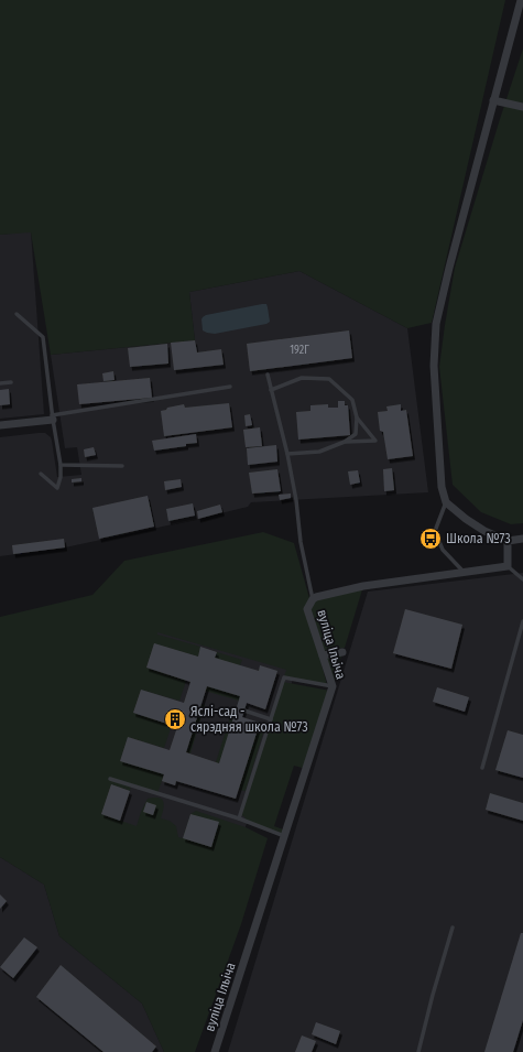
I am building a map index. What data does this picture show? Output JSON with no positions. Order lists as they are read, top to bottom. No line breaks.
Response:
{"streets":{"street":["вуліца Ільіча"]},"places":{"bus stop":["Школа №73"],"building":["Яслі-сад - сярэдняя школа №73"]},"house_numbers":["192Г"]}
